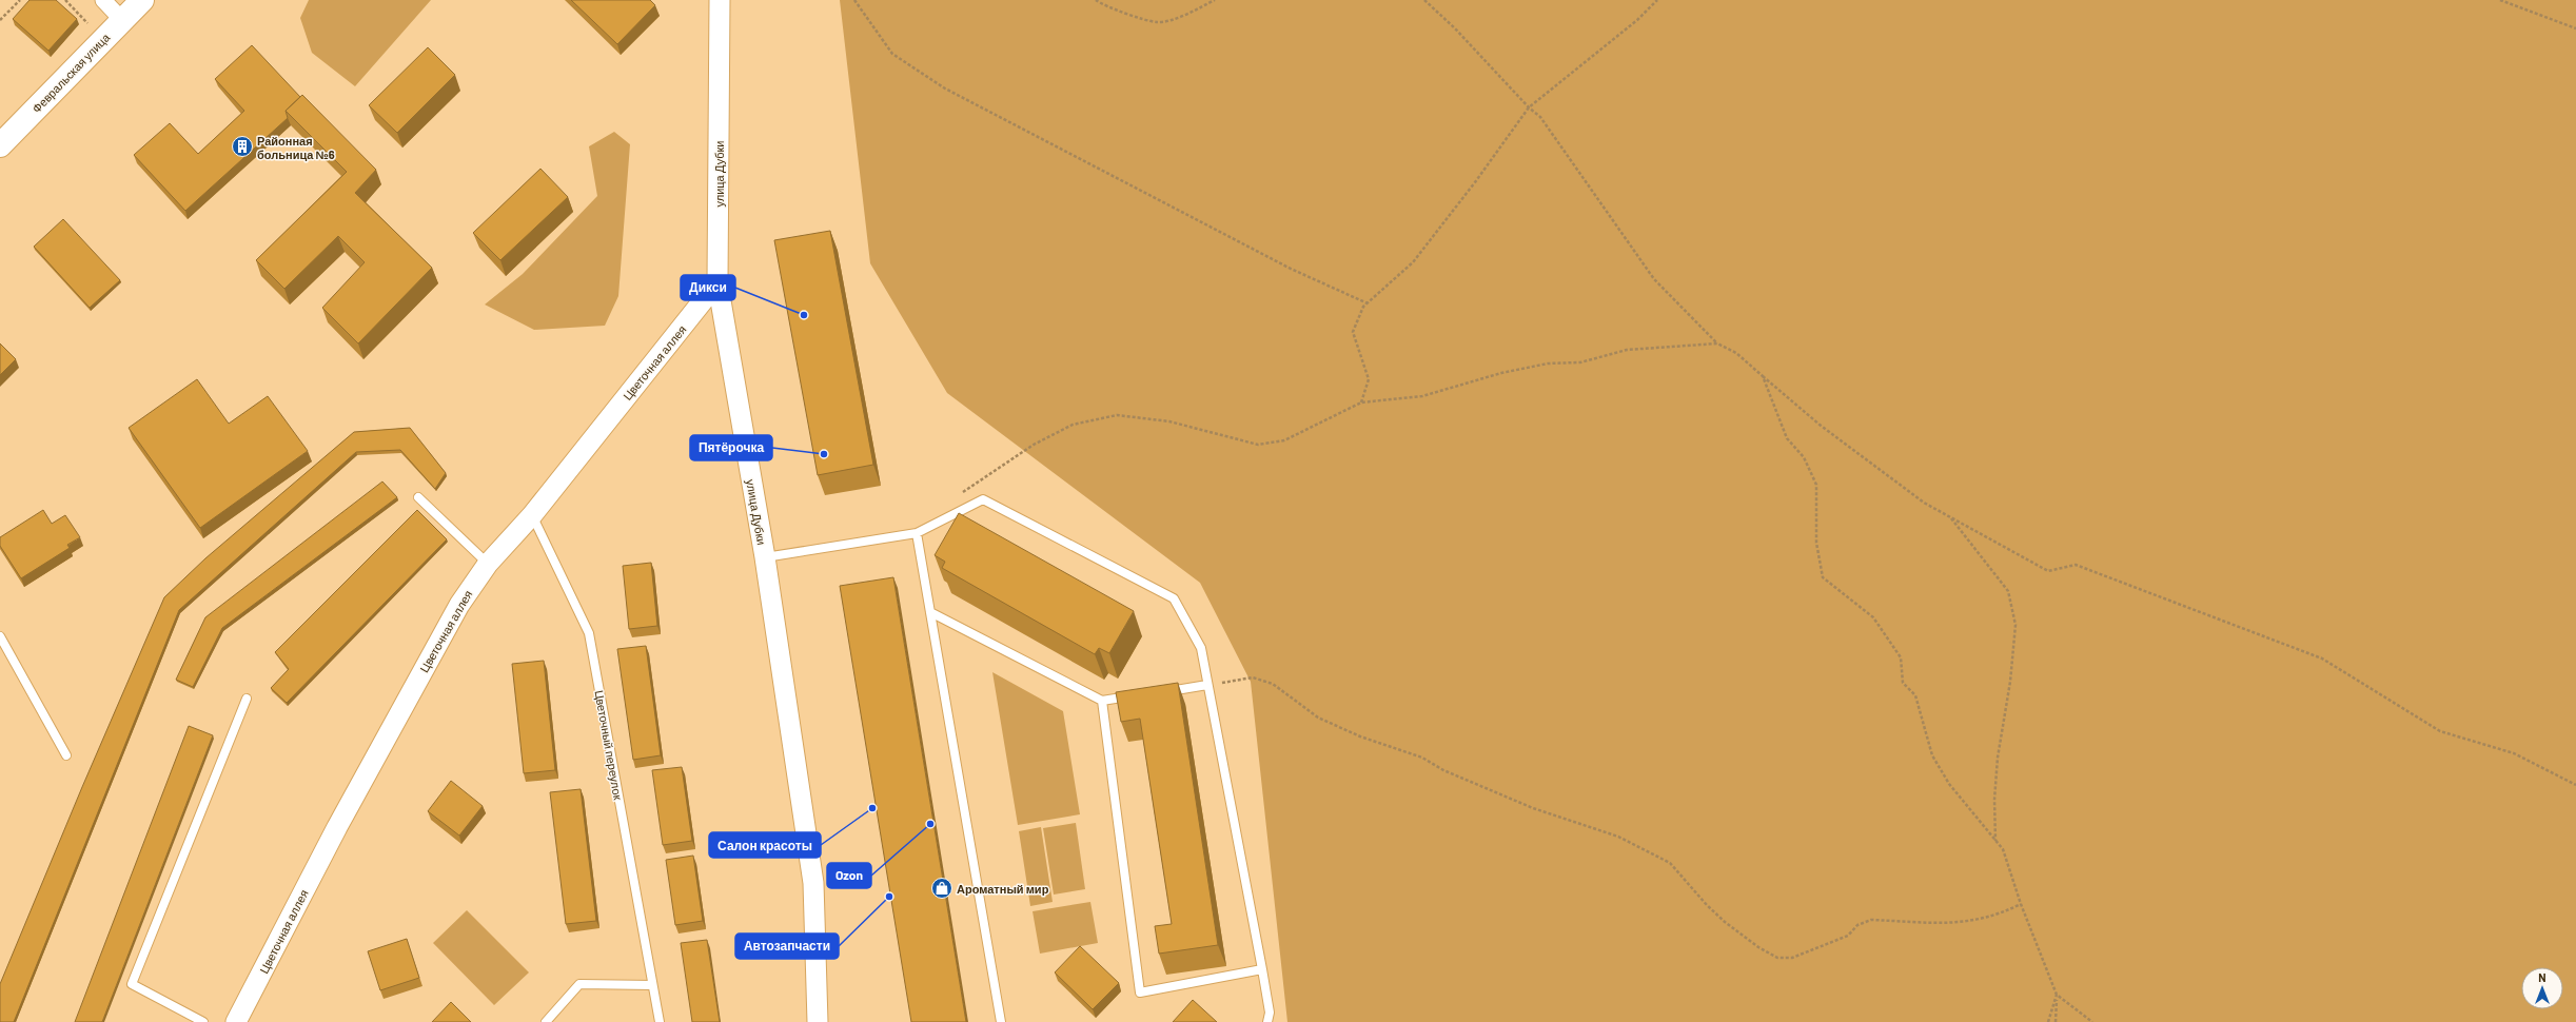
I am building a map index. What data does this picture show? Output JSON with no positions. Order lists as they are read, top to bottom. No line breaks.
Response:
{"streets":{"main road":["Февральская улица"],"street":["улица Дубки","Цветочная аллея"],"lane":["Цветочный переулок"]},"crossings":[["улица Дубки","Цветочная аллея"],["Цветочная аллея","Цветочный переулок"]],"places":{"building":["Районная больница №6"],"other":["Дикси","Пятёрочка","Салон красоты","Ozon","Автозапчасти"],"shop":["Ароматный мир"]},"north":"top"}
